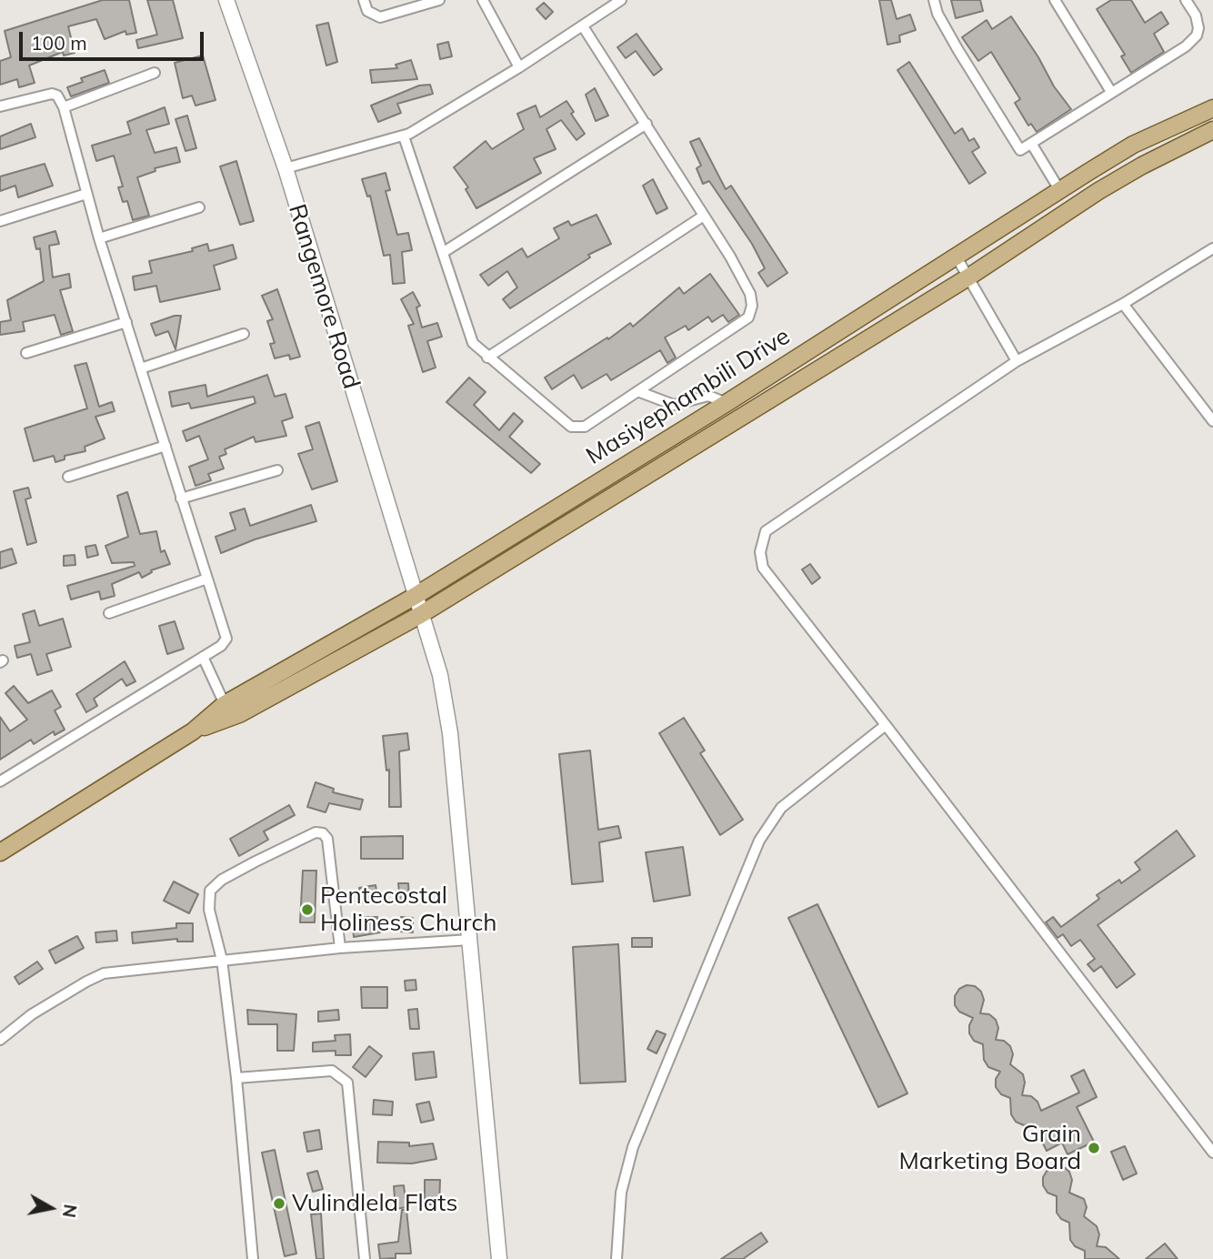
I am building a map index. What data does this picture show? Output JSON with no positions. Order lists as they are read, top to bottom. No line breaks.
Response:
{"streets":{"main road":["Masiyephambili Drive"],"street":["Rangemore Road"]},"crossings":[["Rangemore Road","Masiyephambili Drive"]],"places":["Pentecostal Holiness Church","Grain Marketing Board","Vulindlela Flats"],"scale_bar":"100 m","north":"right"}
